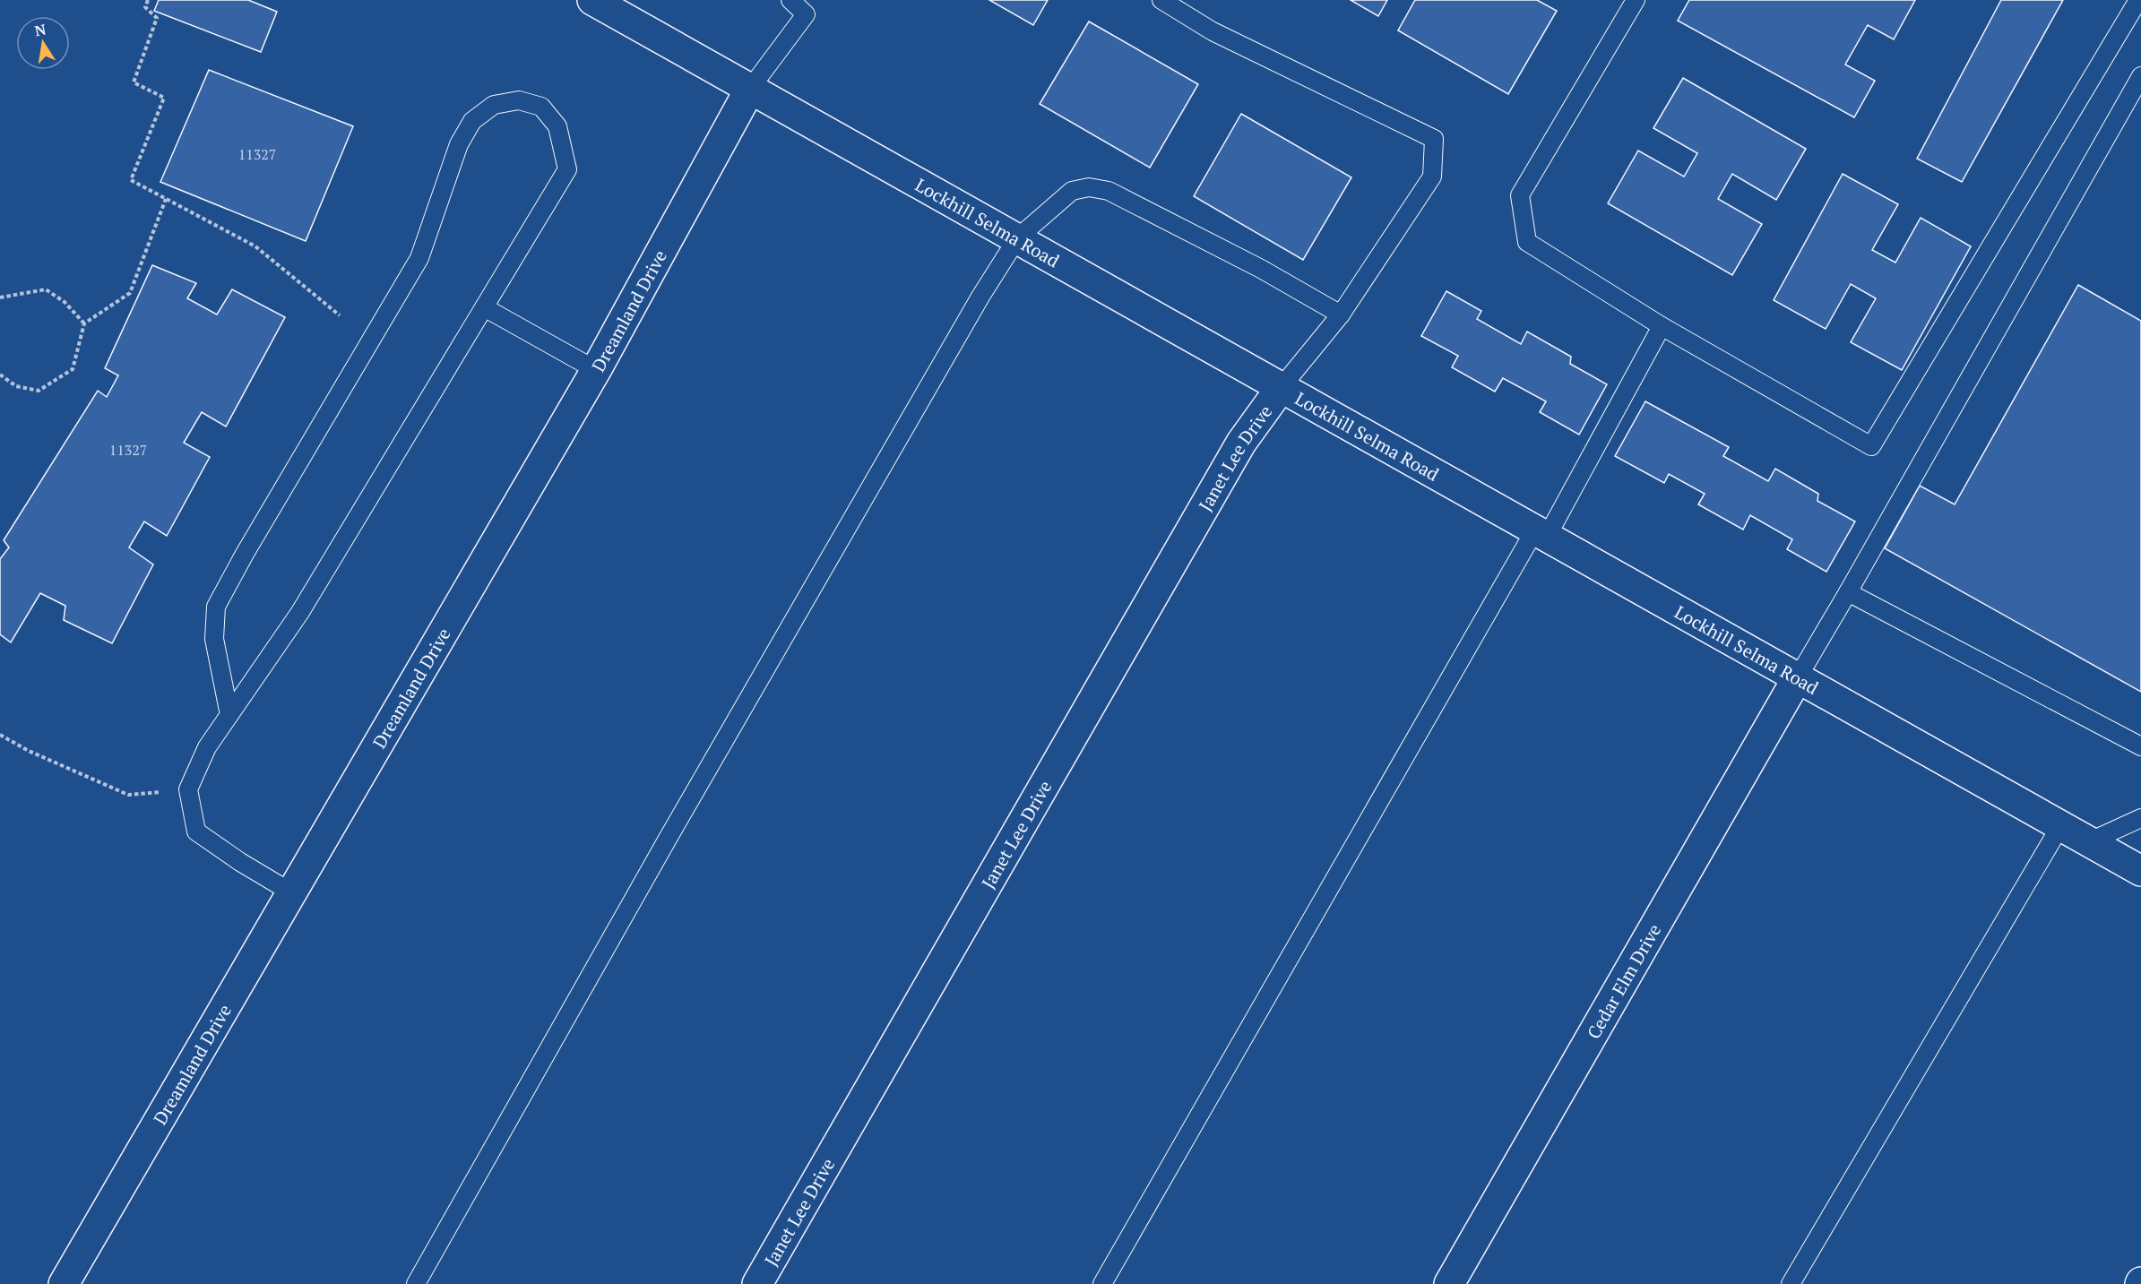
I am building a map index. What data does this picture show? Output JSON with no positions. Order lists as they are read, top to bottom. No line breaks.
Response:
{"streets":{"street":["Lockhill Selma Road","Dreamland Drive","Janet Lee Drive","Cedar Elm Drive"]},"crossings":[["Lockhill Selma Road","Dreamland Drive"],["Lockhill Selma Road","Janet Lee Drive"],["Lockhill Selma Road","Cedar Elm Drive"]],"house_numbers":["11327","11327"],"north":"top"}
